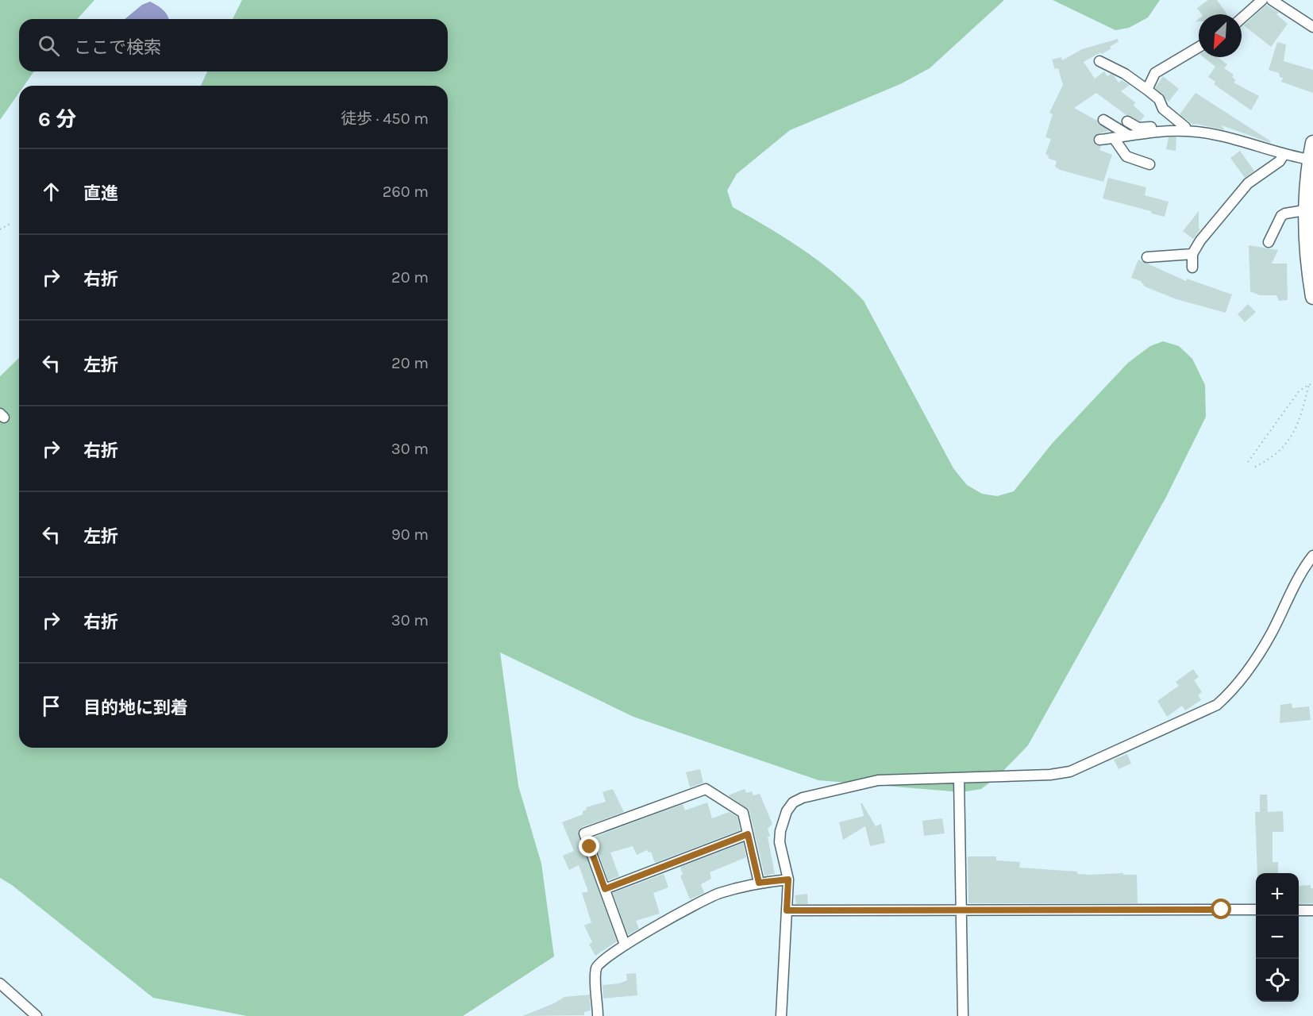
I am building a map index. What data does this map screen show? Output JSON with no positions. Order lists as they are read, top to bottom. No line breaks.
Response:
{"north":"bottom left","page":{"search":"ここで検索","heading":["6 分","徒歩 · 450 m"],"list":[["直進","260 m"],["右折","20 m"],["左折","20 m"],["右折","30 m"],["左折","90 m"],["右折","30 m"],"目的地に到着"],"map_buttons":["+","−"]}}
